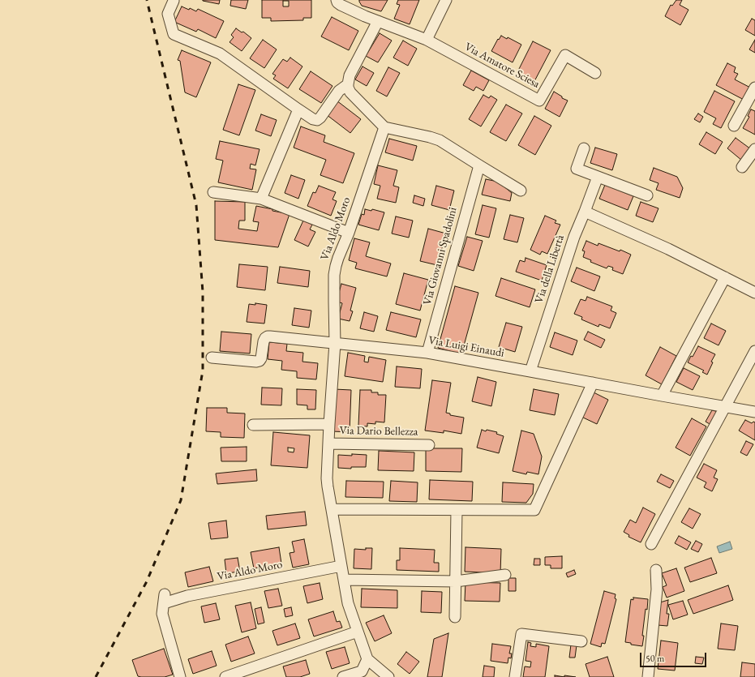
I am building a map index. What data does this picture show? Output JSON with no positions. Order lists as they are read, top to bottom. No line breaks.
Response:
{"streets":{"street":["Via Amatore Sciesa","Via Aldo Moro","Via Giovanni Spadolini","Via della Libertà","Via Luigi Einaudi","Via Dario Bellezza"]},"crossings":[["Via Aldo Moro","Via Luigi Einaudi"],["Via Aldo Moro","Via Dario Bellezza"],["Via Giovanni Spadolini","Via Luigi Einaudi"],["Via della Libertà","Via Luigi Einaudi"]],"scale_bar":"50 m"}
